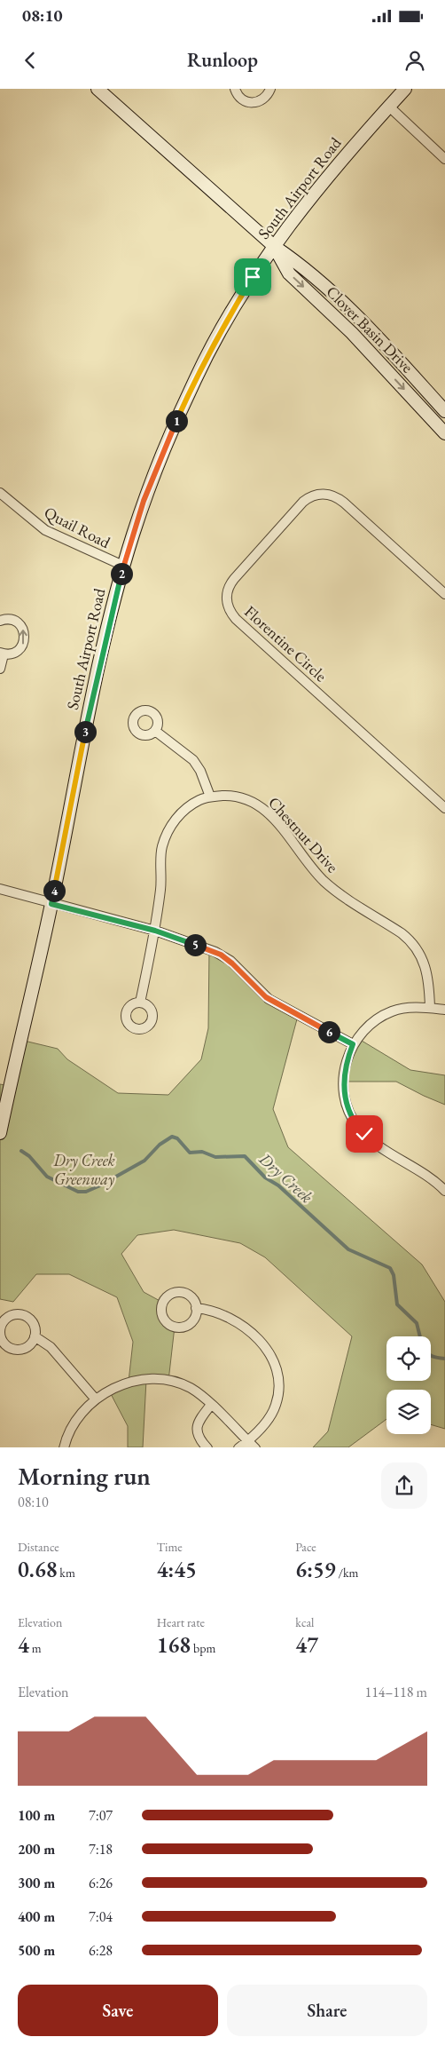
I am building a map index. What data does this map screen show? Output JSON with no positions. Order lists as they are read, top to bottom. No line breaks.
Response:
{"streets":{"main road":["South Airport Road","Clover Basin Drive"],"street":["Quail Road","Florentine Circle","Chestnut Drive"]},"crossings":[["South Airport Road","Clover Basin Drive"],["South Airport Road","Quail Road"]],"water":["Dry Creek"],"parks":["Dry Creek Greenway"],"page":{"status":"08:10","header":"Runloop","pins":["1","2","3","4","5","6"],"heading":["Morning run","08:10"],"stats":[["Distance","0.68 km"],["Time","4:45"],["Pace","6:59 /km"],["Elevation","4 m"],["Heart rate","168 bpm"],["kcal","47"]],"chart":["Elevation","114–118 m"],"list":[{"name":"100 m","note":"7:07"},{"name":"200 m","note":"7:18"},{"name":"300 m","note":"6:26"},{"name":"400 m","note":"7:04"},{"name":"500 m","note":"6:28"}],"buttons":["Save","Share"]}}
